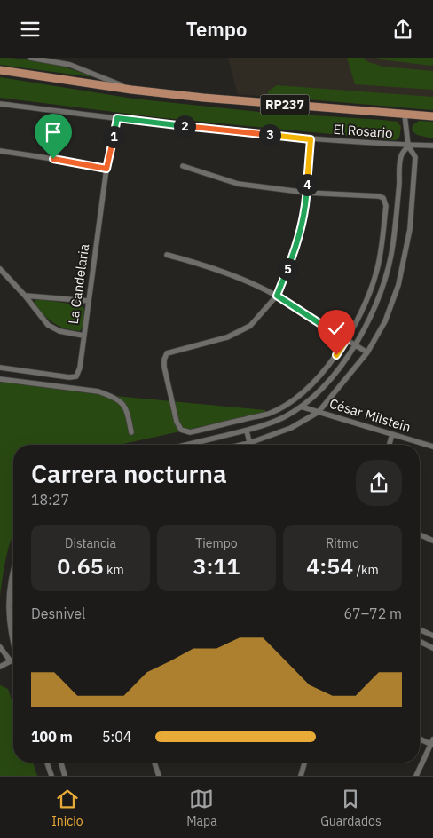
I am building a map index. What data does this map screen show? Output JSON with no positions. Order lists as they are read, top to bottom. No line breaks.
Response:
{"streets":{"main road":["RP237"],"street":["El Rosario","La Candelaria","César Milstein"]},"crossings":[["El Rosario","La Candelaria"]],"page":{"header":"Tempo","pins":["2","3","1","4","5"],"heading":["Carrera nocturna","18:27"],"stats":[["Distancia","0.65 km"],["Tiempo","3:11"],["Ritmo","4:54 /km"]],"chart":["Desnivel","67–72 m"],"list":[{"name":"100 m","note":"5:04"}],"tabs":["Inicio","Mapa","Guardados"]}}
